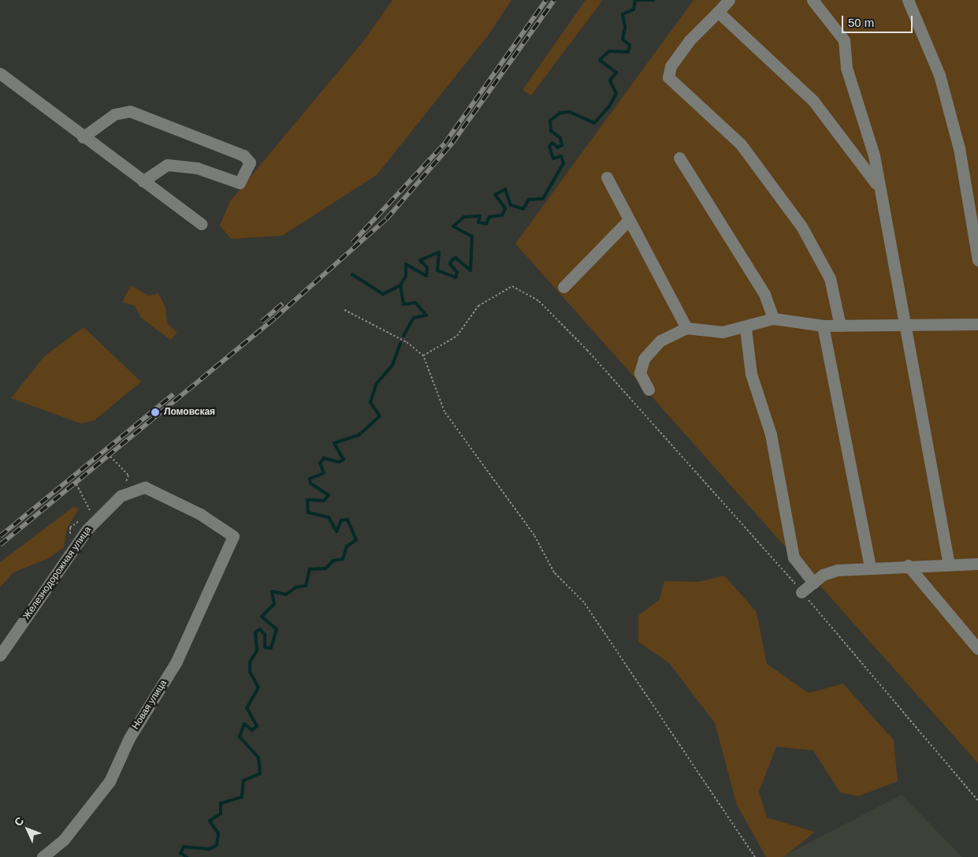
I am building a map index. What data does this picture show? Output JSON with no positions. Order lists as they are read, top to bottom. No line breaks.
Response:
{"streets":{"street":["Железнодорожная улица","Новая улица"]},"crossings":[["Железнодорожная улица","Новая улица"]],"places":["Ломовская"],"scale_bar":"50 m","north":"top left"}
